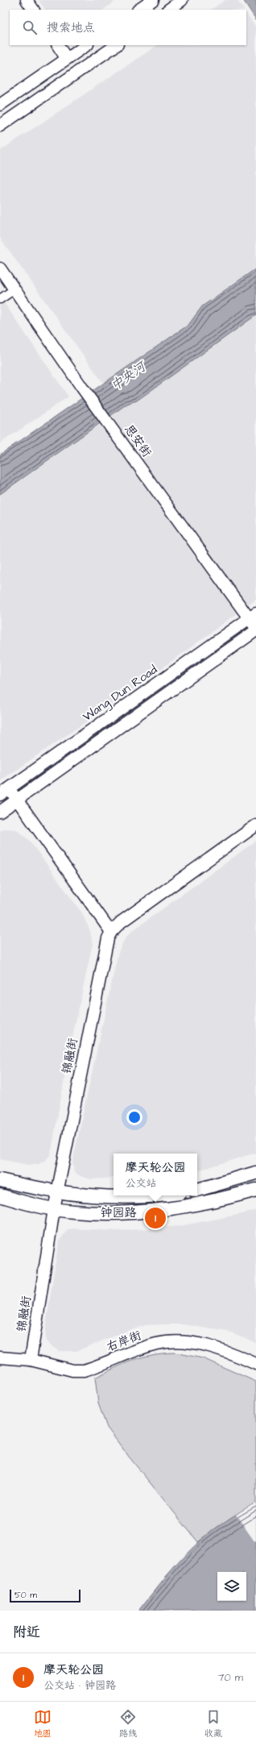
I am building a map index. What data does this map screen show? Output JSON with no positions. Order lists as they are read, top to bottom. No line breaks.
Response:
{"streets":{"main road":["钟园路"],"street":["思安街","Wang Dun Road","锦融街","右岸街"]},"crossings":[["思安街","Wang Dun Road"],["锦融街","钟园路"],["锦融街","右岸街"]],"water":["中央河"],"scale_bar":"50 m","page":{"search":"搜索地点","popup":["摩天轮公园","公交站"],"pins":"1","scale":"50 m","heading":"附近","list":[{"mark":"1","name":"摩天轮公园","note":"公交站 · 钟园路","value":"70 m"}],"nav":["地图","路线","收藏"]}}
